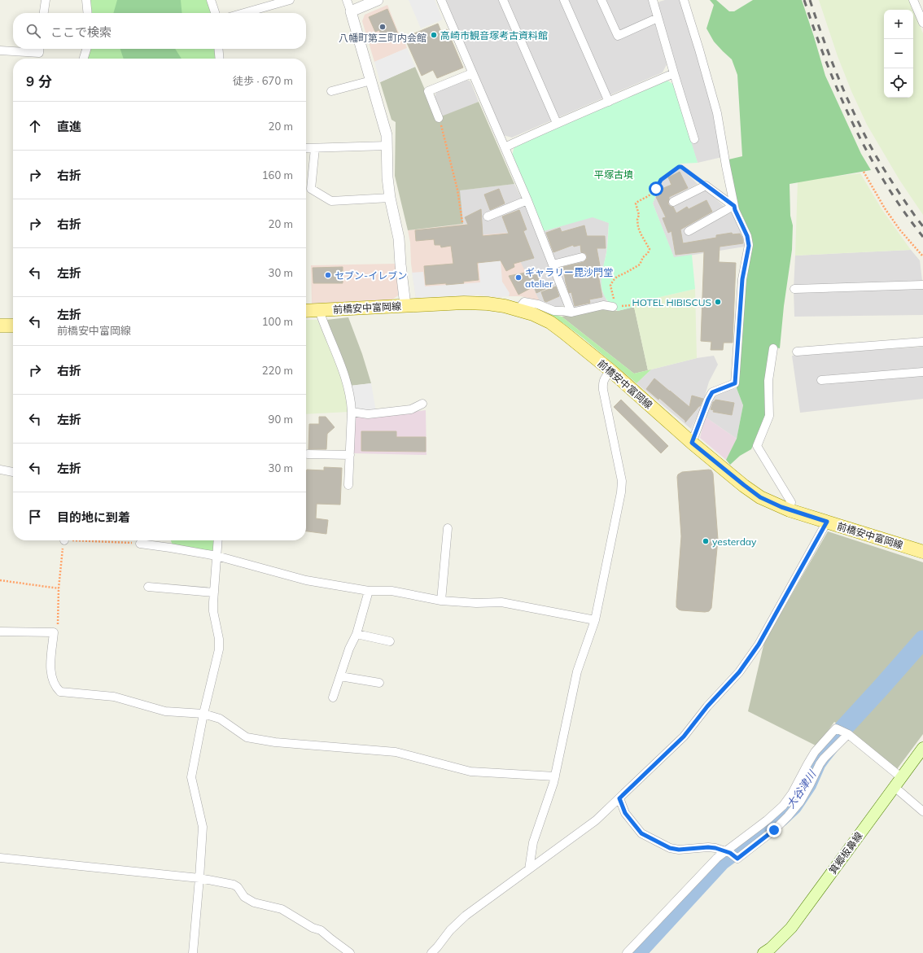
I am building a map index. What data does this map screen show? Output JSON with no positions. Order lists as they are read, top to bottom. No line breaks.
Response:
{"streets":{"main road":["前橋安中富岡線","箕郷板鼻線"]},"water":["大谷津川"],"parks":["平塚古墳"],"places":["八幡町第三町内会館","高崎市観音塚考古資料館","セブン-イレブン","ギャラリー毘沙門堂 atelier","HOTEL HIBISCUS","yesterday"],"page":{"map_buttons":["+","−"],"search":"ここで検索","heading":["9 分","徒歩 · 670 m"],"list":[["直進","20 m"],["右折","160 m"],["右折","20 m"],["左折","30 m"],["左折","前橋安中富岡線","100 m"],["右折","220 m"],["左折","90 m"],["左折","30 m"],"目的地に到着"]}}
